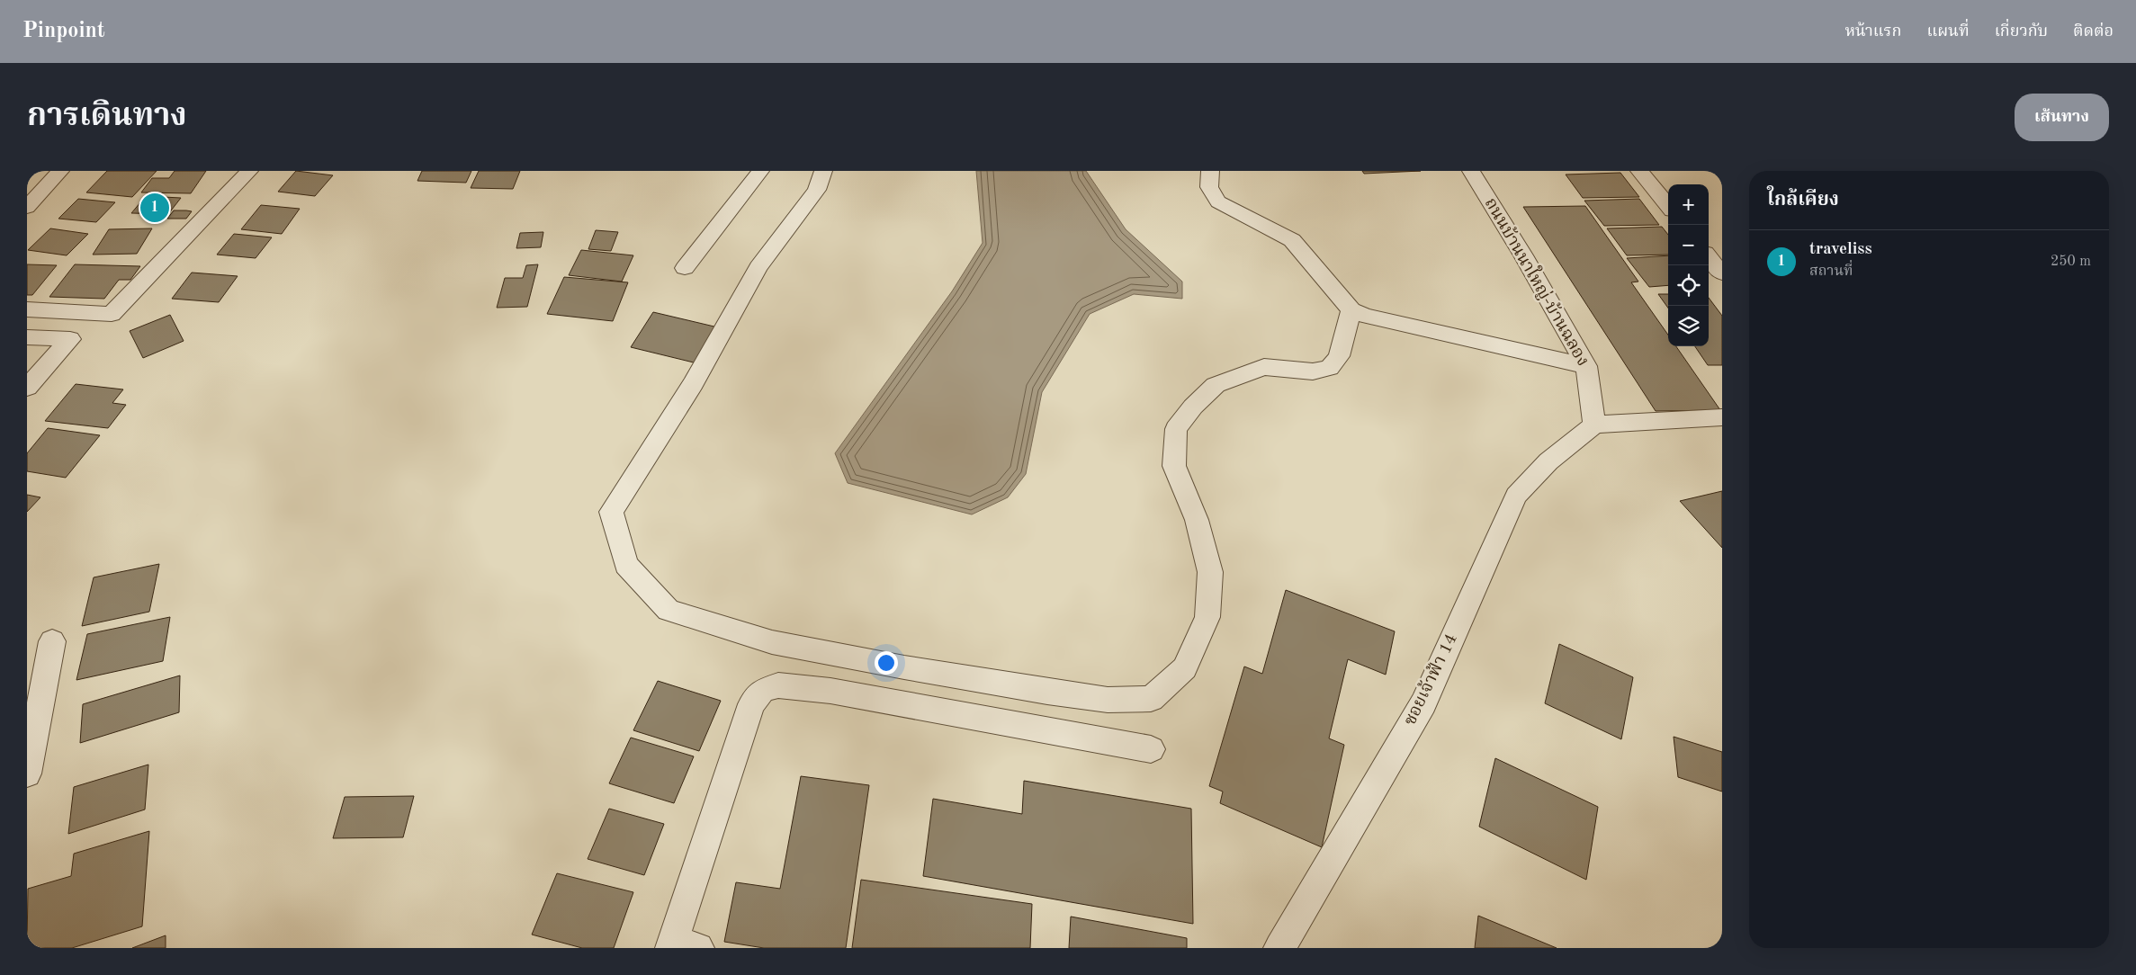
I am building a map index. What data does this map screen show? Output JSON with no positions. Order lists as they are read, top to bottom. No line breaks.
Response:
{"streets":{"street":["ถนนบ้านนาใหญ่-บ้านฉลอง","ซอยเจ้าฟ้า 14"]},"crossings":[["ถนนบ้านนาใหญ่-บ้านฉลอง","ซอยเจ้าฟ้า 14"]],"page":{"header":"Pinpoint","nav":["หน้าแรก","แผนที่","เกี่ยวกับ","ติดต่อ"],"title":"การเดินทาง","buttons":"เส้นทาง","heading":"ใกล้เคียง","map_buttons":["+","−"],"pins":"1","list":[{"mark":"1","name":"traveliss","note":"สถานที่","value":"250 m"}]}}
